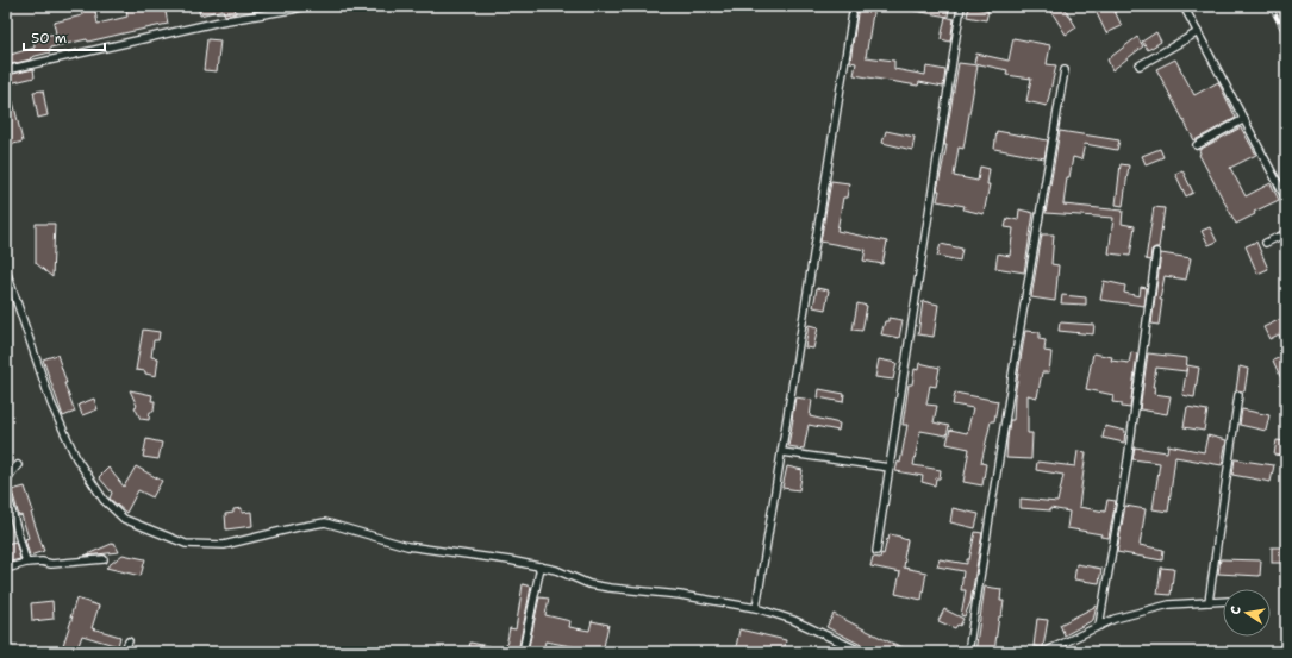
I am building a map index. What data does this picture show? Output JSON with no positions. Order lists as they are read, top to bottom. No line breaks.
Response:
{"scale_bar":"50 m","north":"left"}
